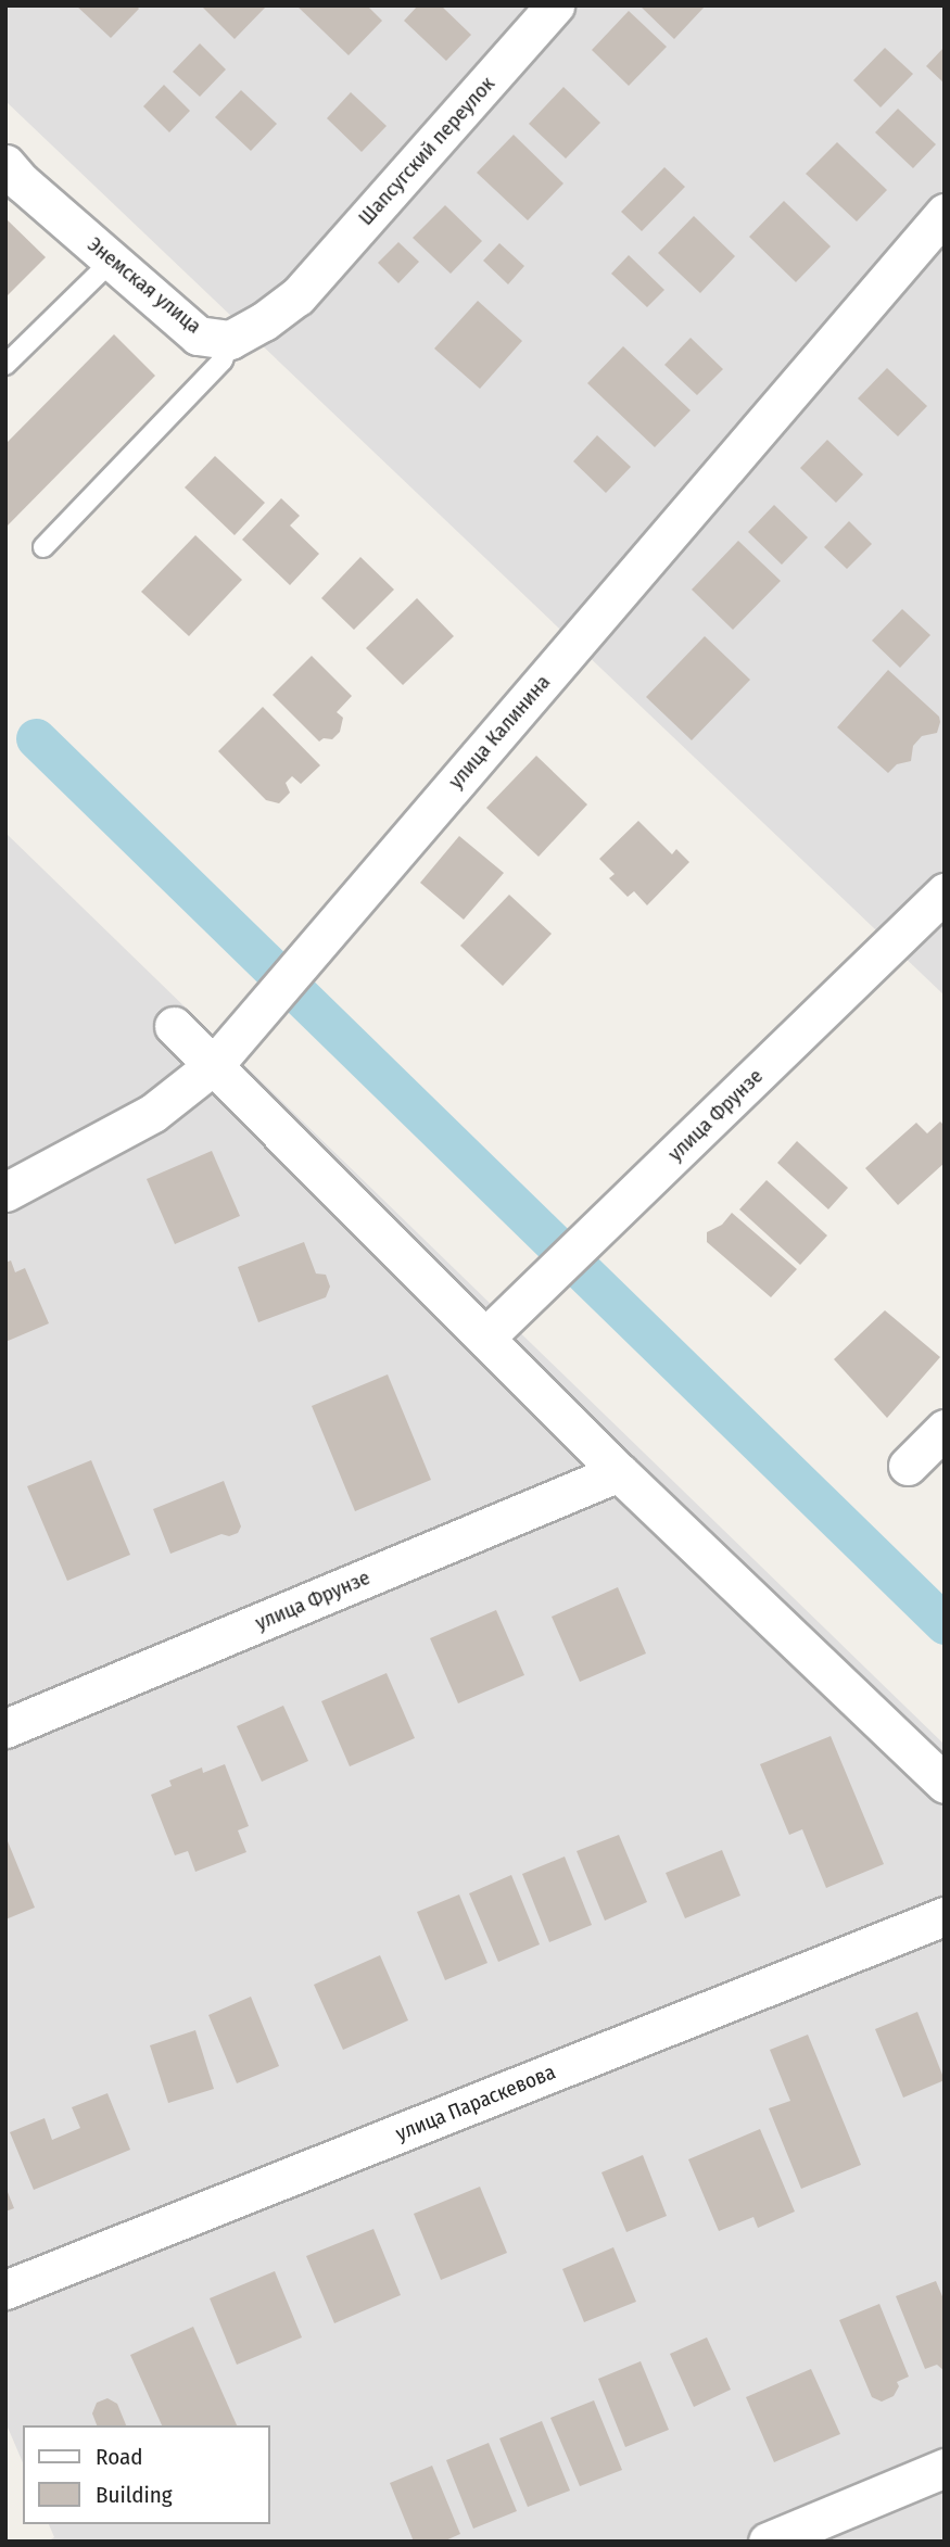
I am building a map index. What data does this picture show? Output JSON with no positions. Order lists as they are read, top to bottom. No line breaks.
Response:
{"streets":{"street":["Шапсугский переулок","Энемская улица","улица Калинина","улица Фрунзе","улица Параскевова"]},"crossings":[["Шапсугский переулок","Энемская улица"]],"legend":["Road","Building"]}
